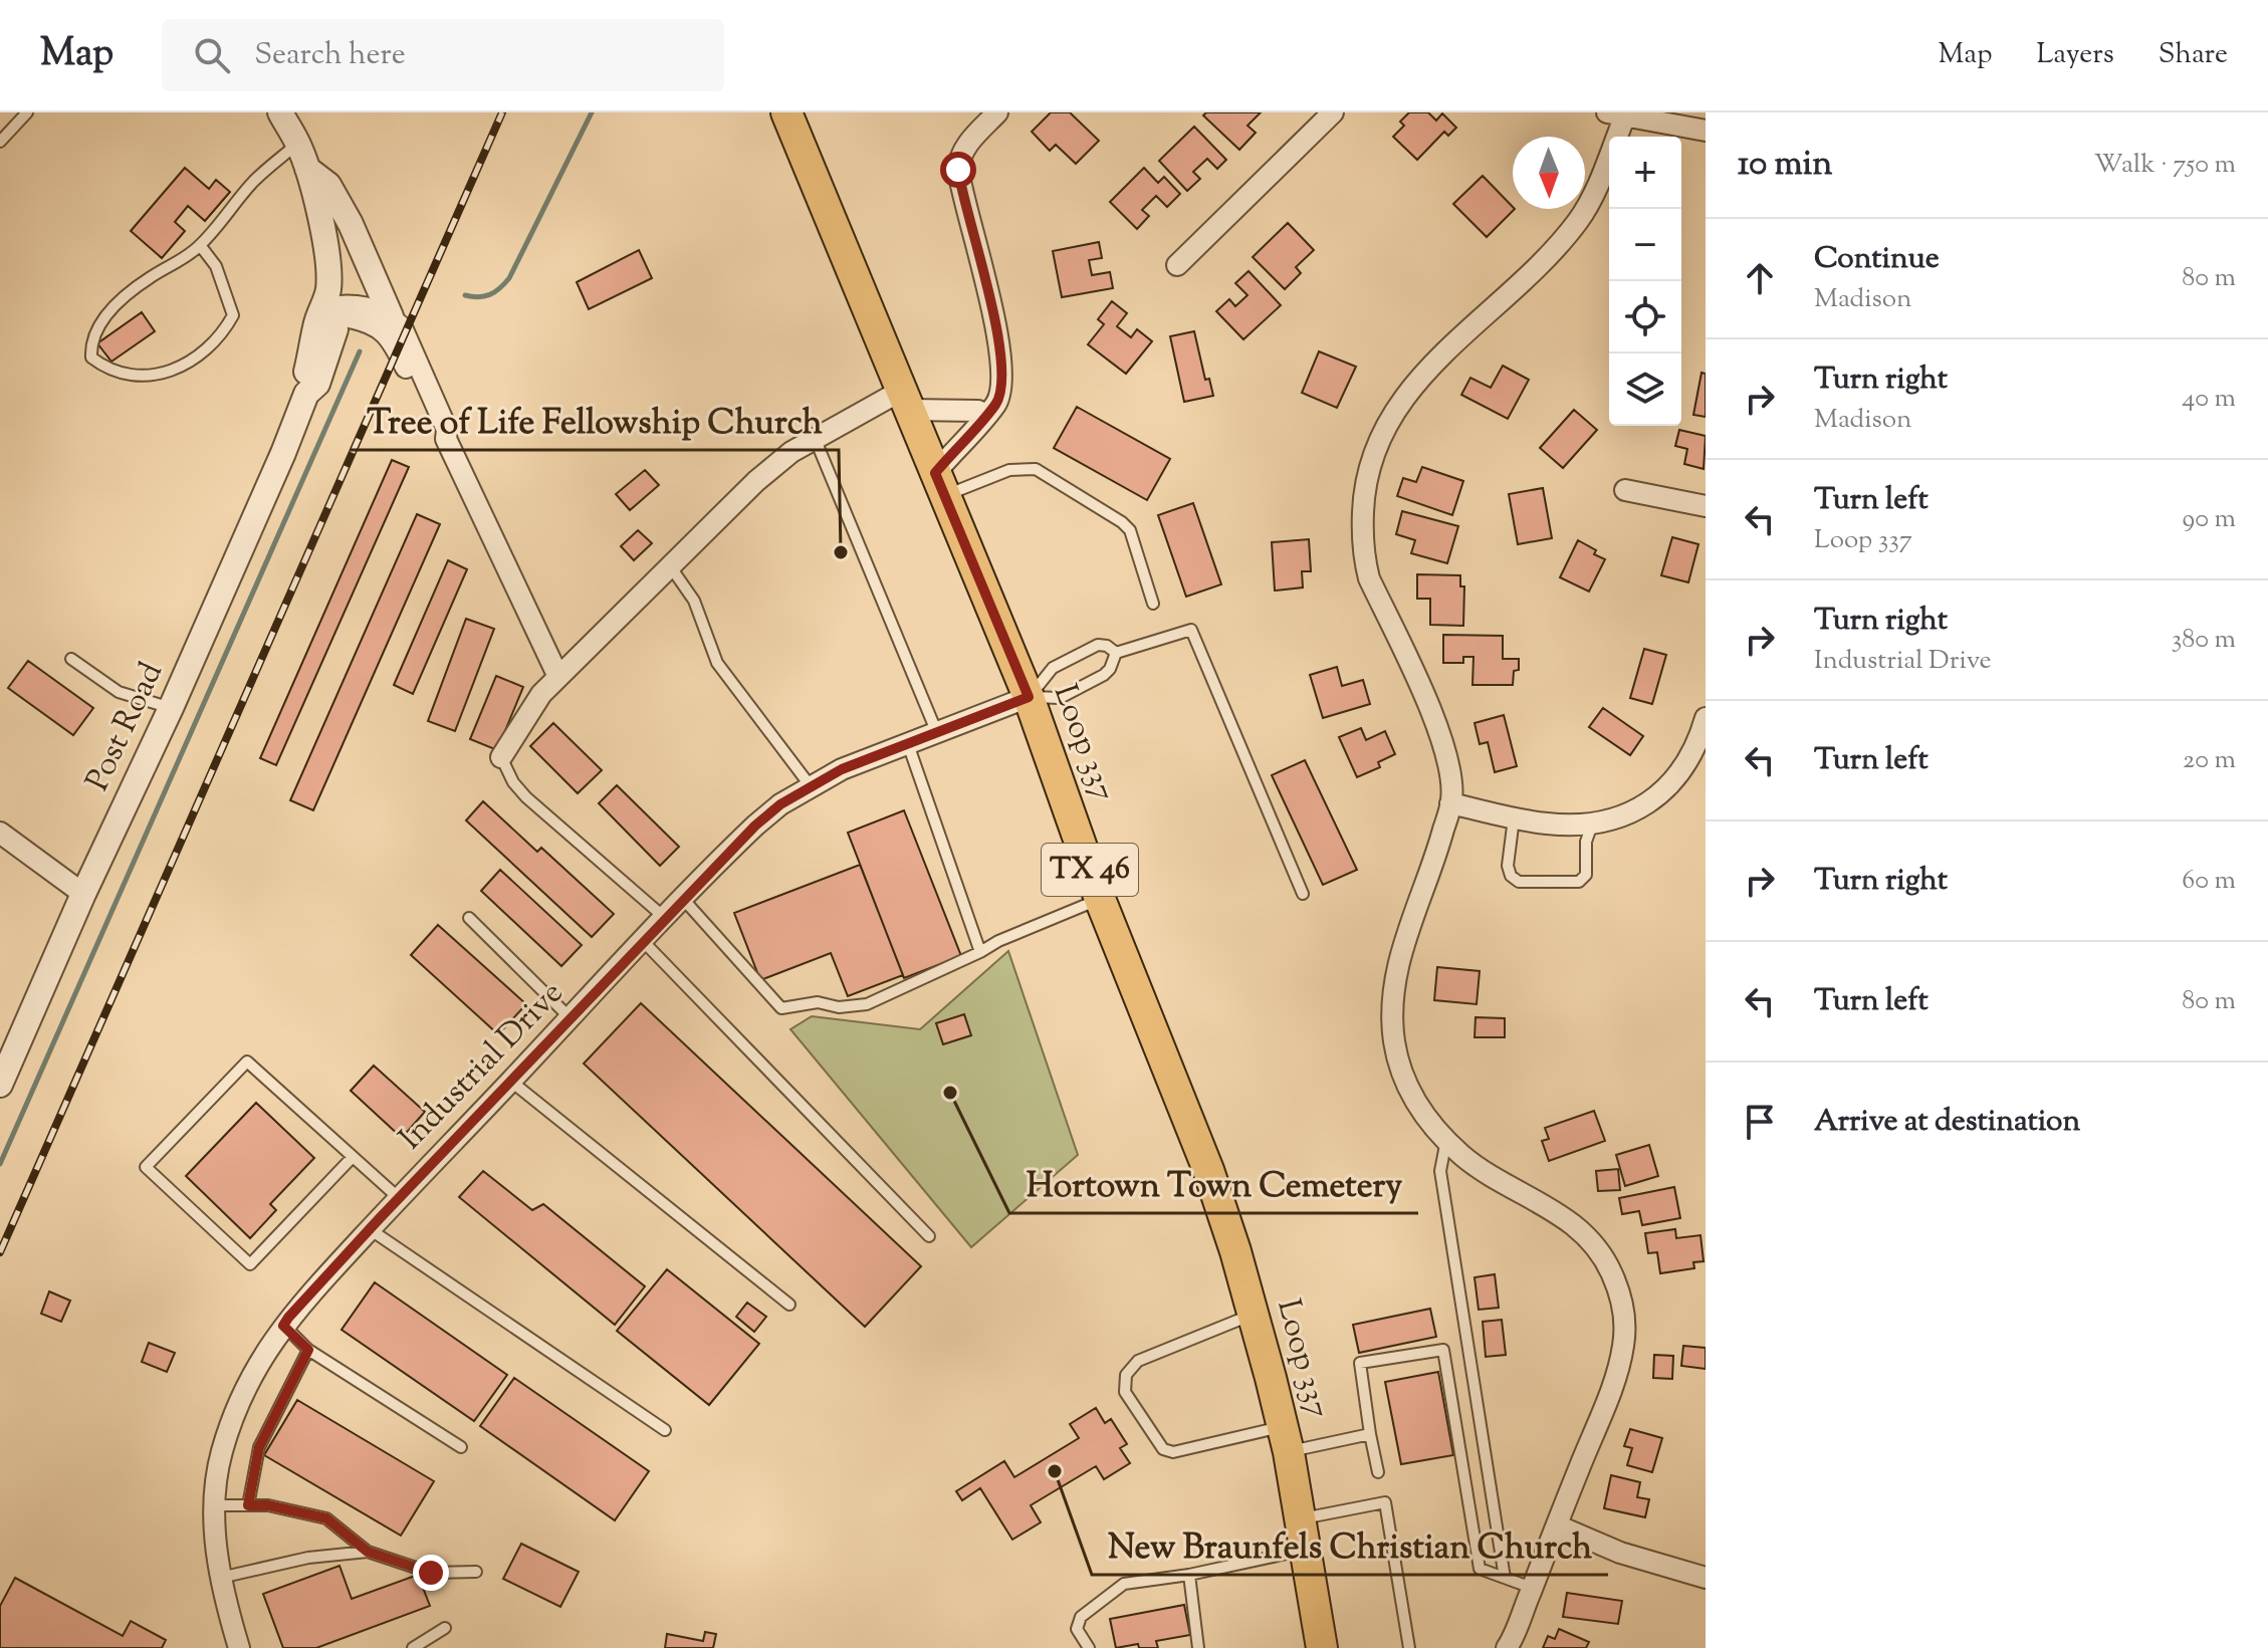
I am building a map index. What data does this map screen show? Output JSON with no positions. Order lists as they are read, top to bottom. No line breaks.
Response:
{"streets":{"main road":["Loop 337","TX 46"],"street":["Post Road","Industrial Drive"]},"crossings":[["Loop 337","Industrial Drive"]],"places":["Tree of Life Fellowship Church","Hortown Town Cemetery","New Braunfels Christian Church"],"north":"bottom","page":{"header":"Map","search":"Search here","nav":["Map","Layers","Share"],"heading":["10 min","Walk · 750 m"],"map_buttons":["+","−"],"list":[["Continue","Madison","80 m"],["Turn right","Madison","40 m"],["Turn left","Loop 337","90 m"],["Turn right","Industrial Drive","380 m"],["Turn left","20 m"],["Turn right","60 m"],["Turn left","80 m"],"Arrive at destination"]}}
